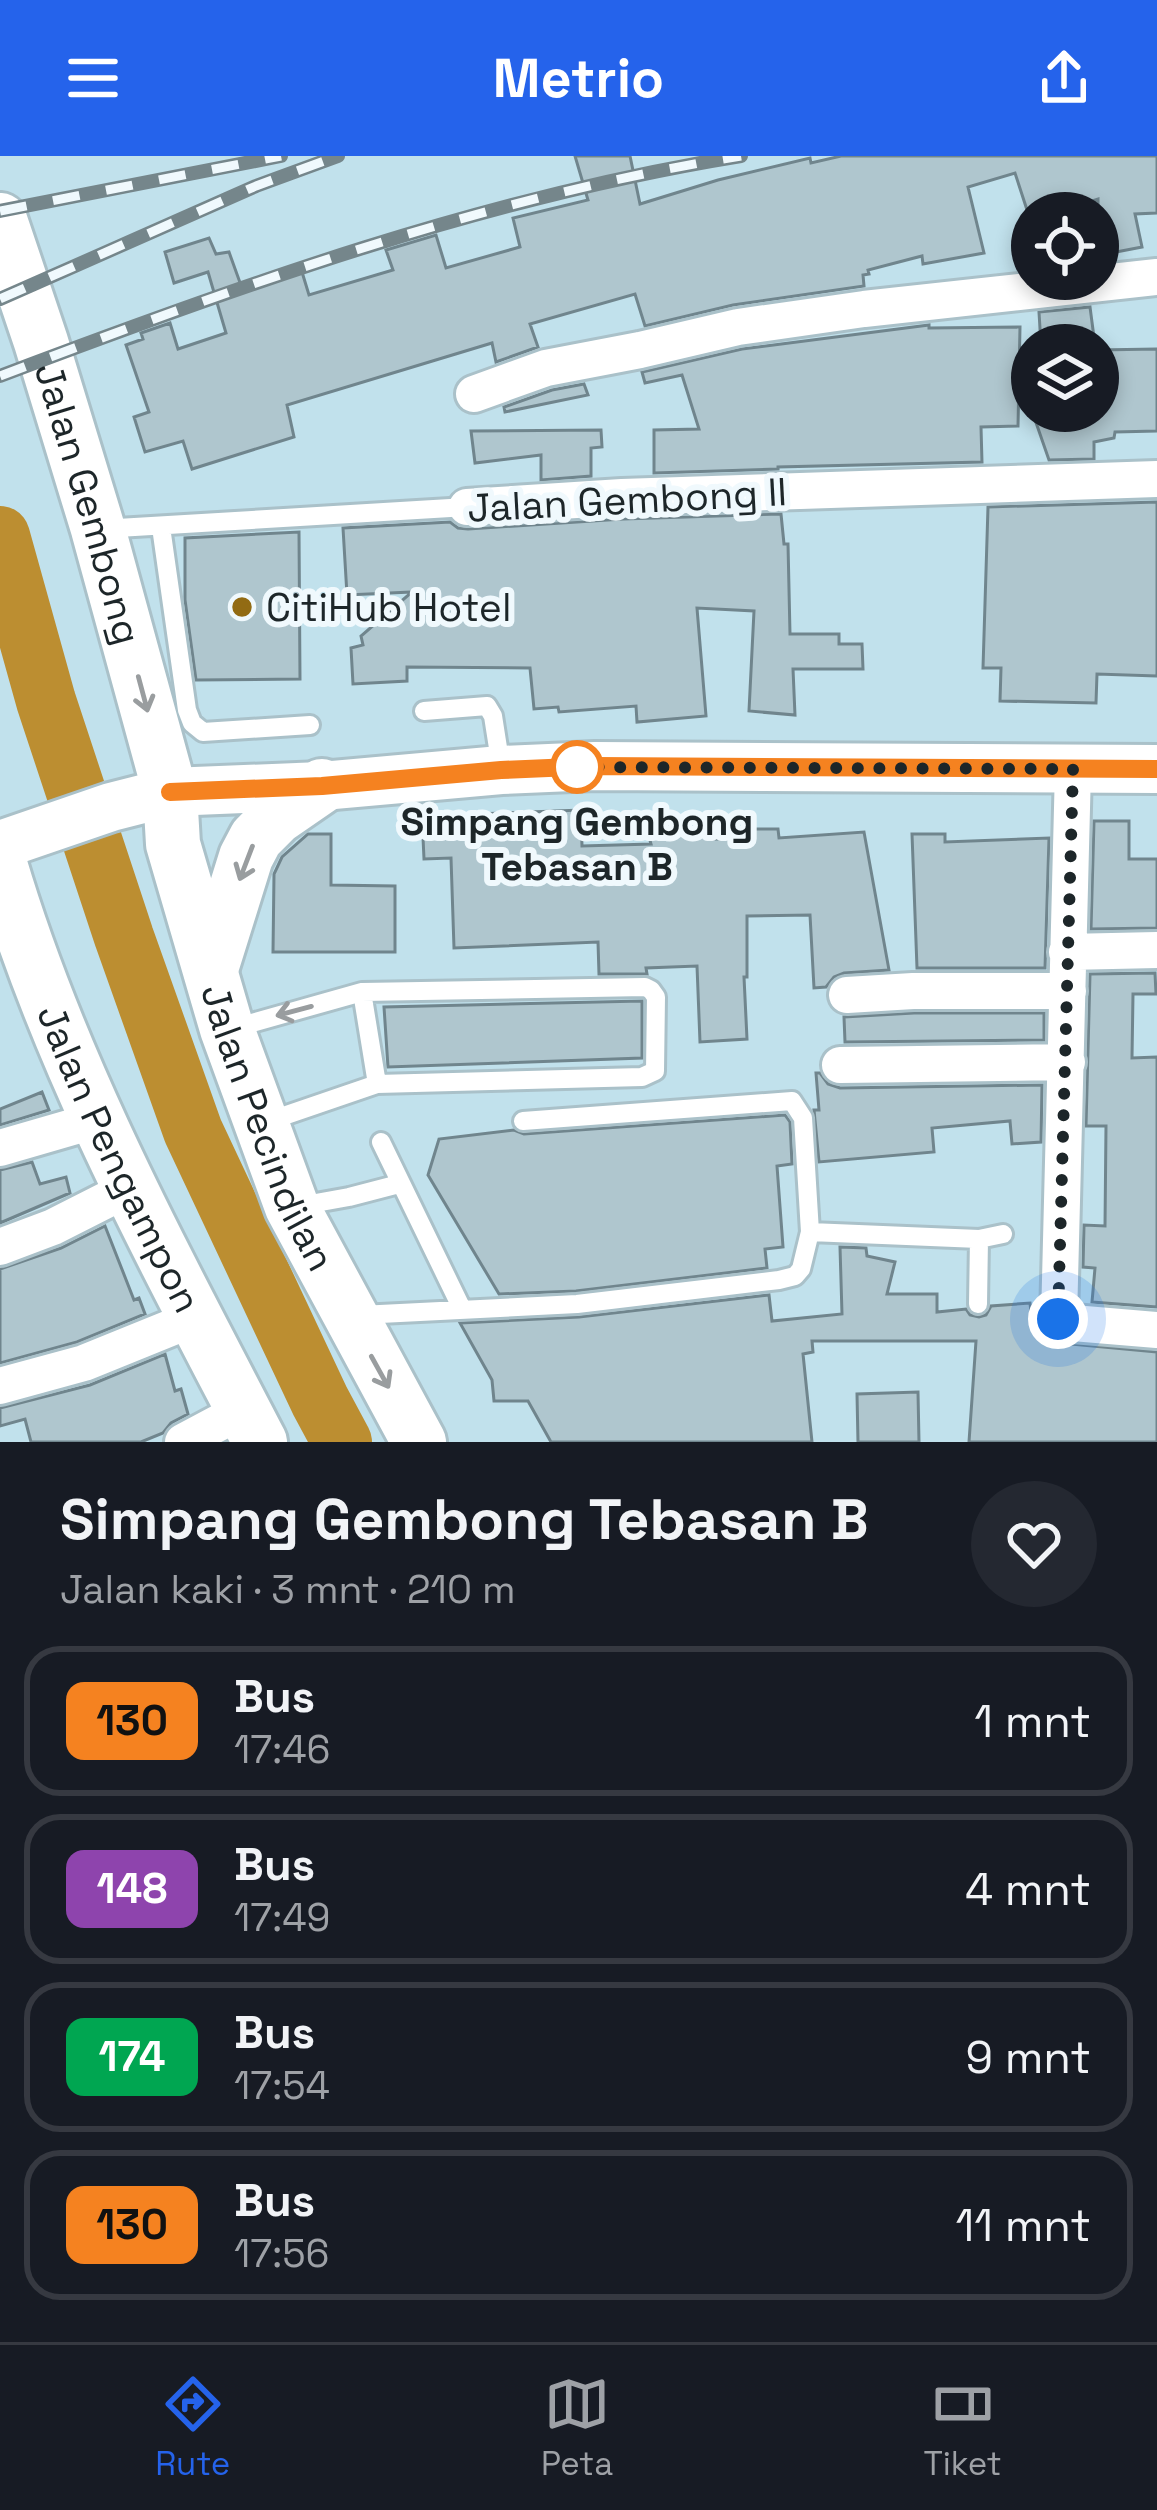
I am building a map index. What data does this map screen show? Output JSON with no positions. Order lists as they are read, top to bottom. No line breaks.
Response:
{"streets":{"main road":["Jalan Gembong","Jalan Pecindilan","Jalan Pengampon"],"street":["Jalan Gembong II"]},"crossings":[["Jalan Gembong II","Jalan Gembong"],["Jalan Gembong","Jalan Pecindilan"]],"one_way":["Jalan Gembong"],"places":["CitiHub Hotel","Simpang Gembong Tebasan B"],"lines":["bus line 130"],"page":{"header":"Metrio","heading":["Simpang Gembong Tebasan B","Jalan kaki · 3 mnt · 210 m"],"list":[{"mark":"130","name":"Bus","note":"17:46","value":"1 mnt"},{"mark":"148","name":"Bus","note":"17:49","value":"4 mnt"},{"mark":"174","name":"Bus","note":"17:54","value":"9 mnt"},{"mark":"130","name":"Bus","note":"17:56","value":"11 mnt"}],"tabs":["Rute","Peta","Tiket"]}}
